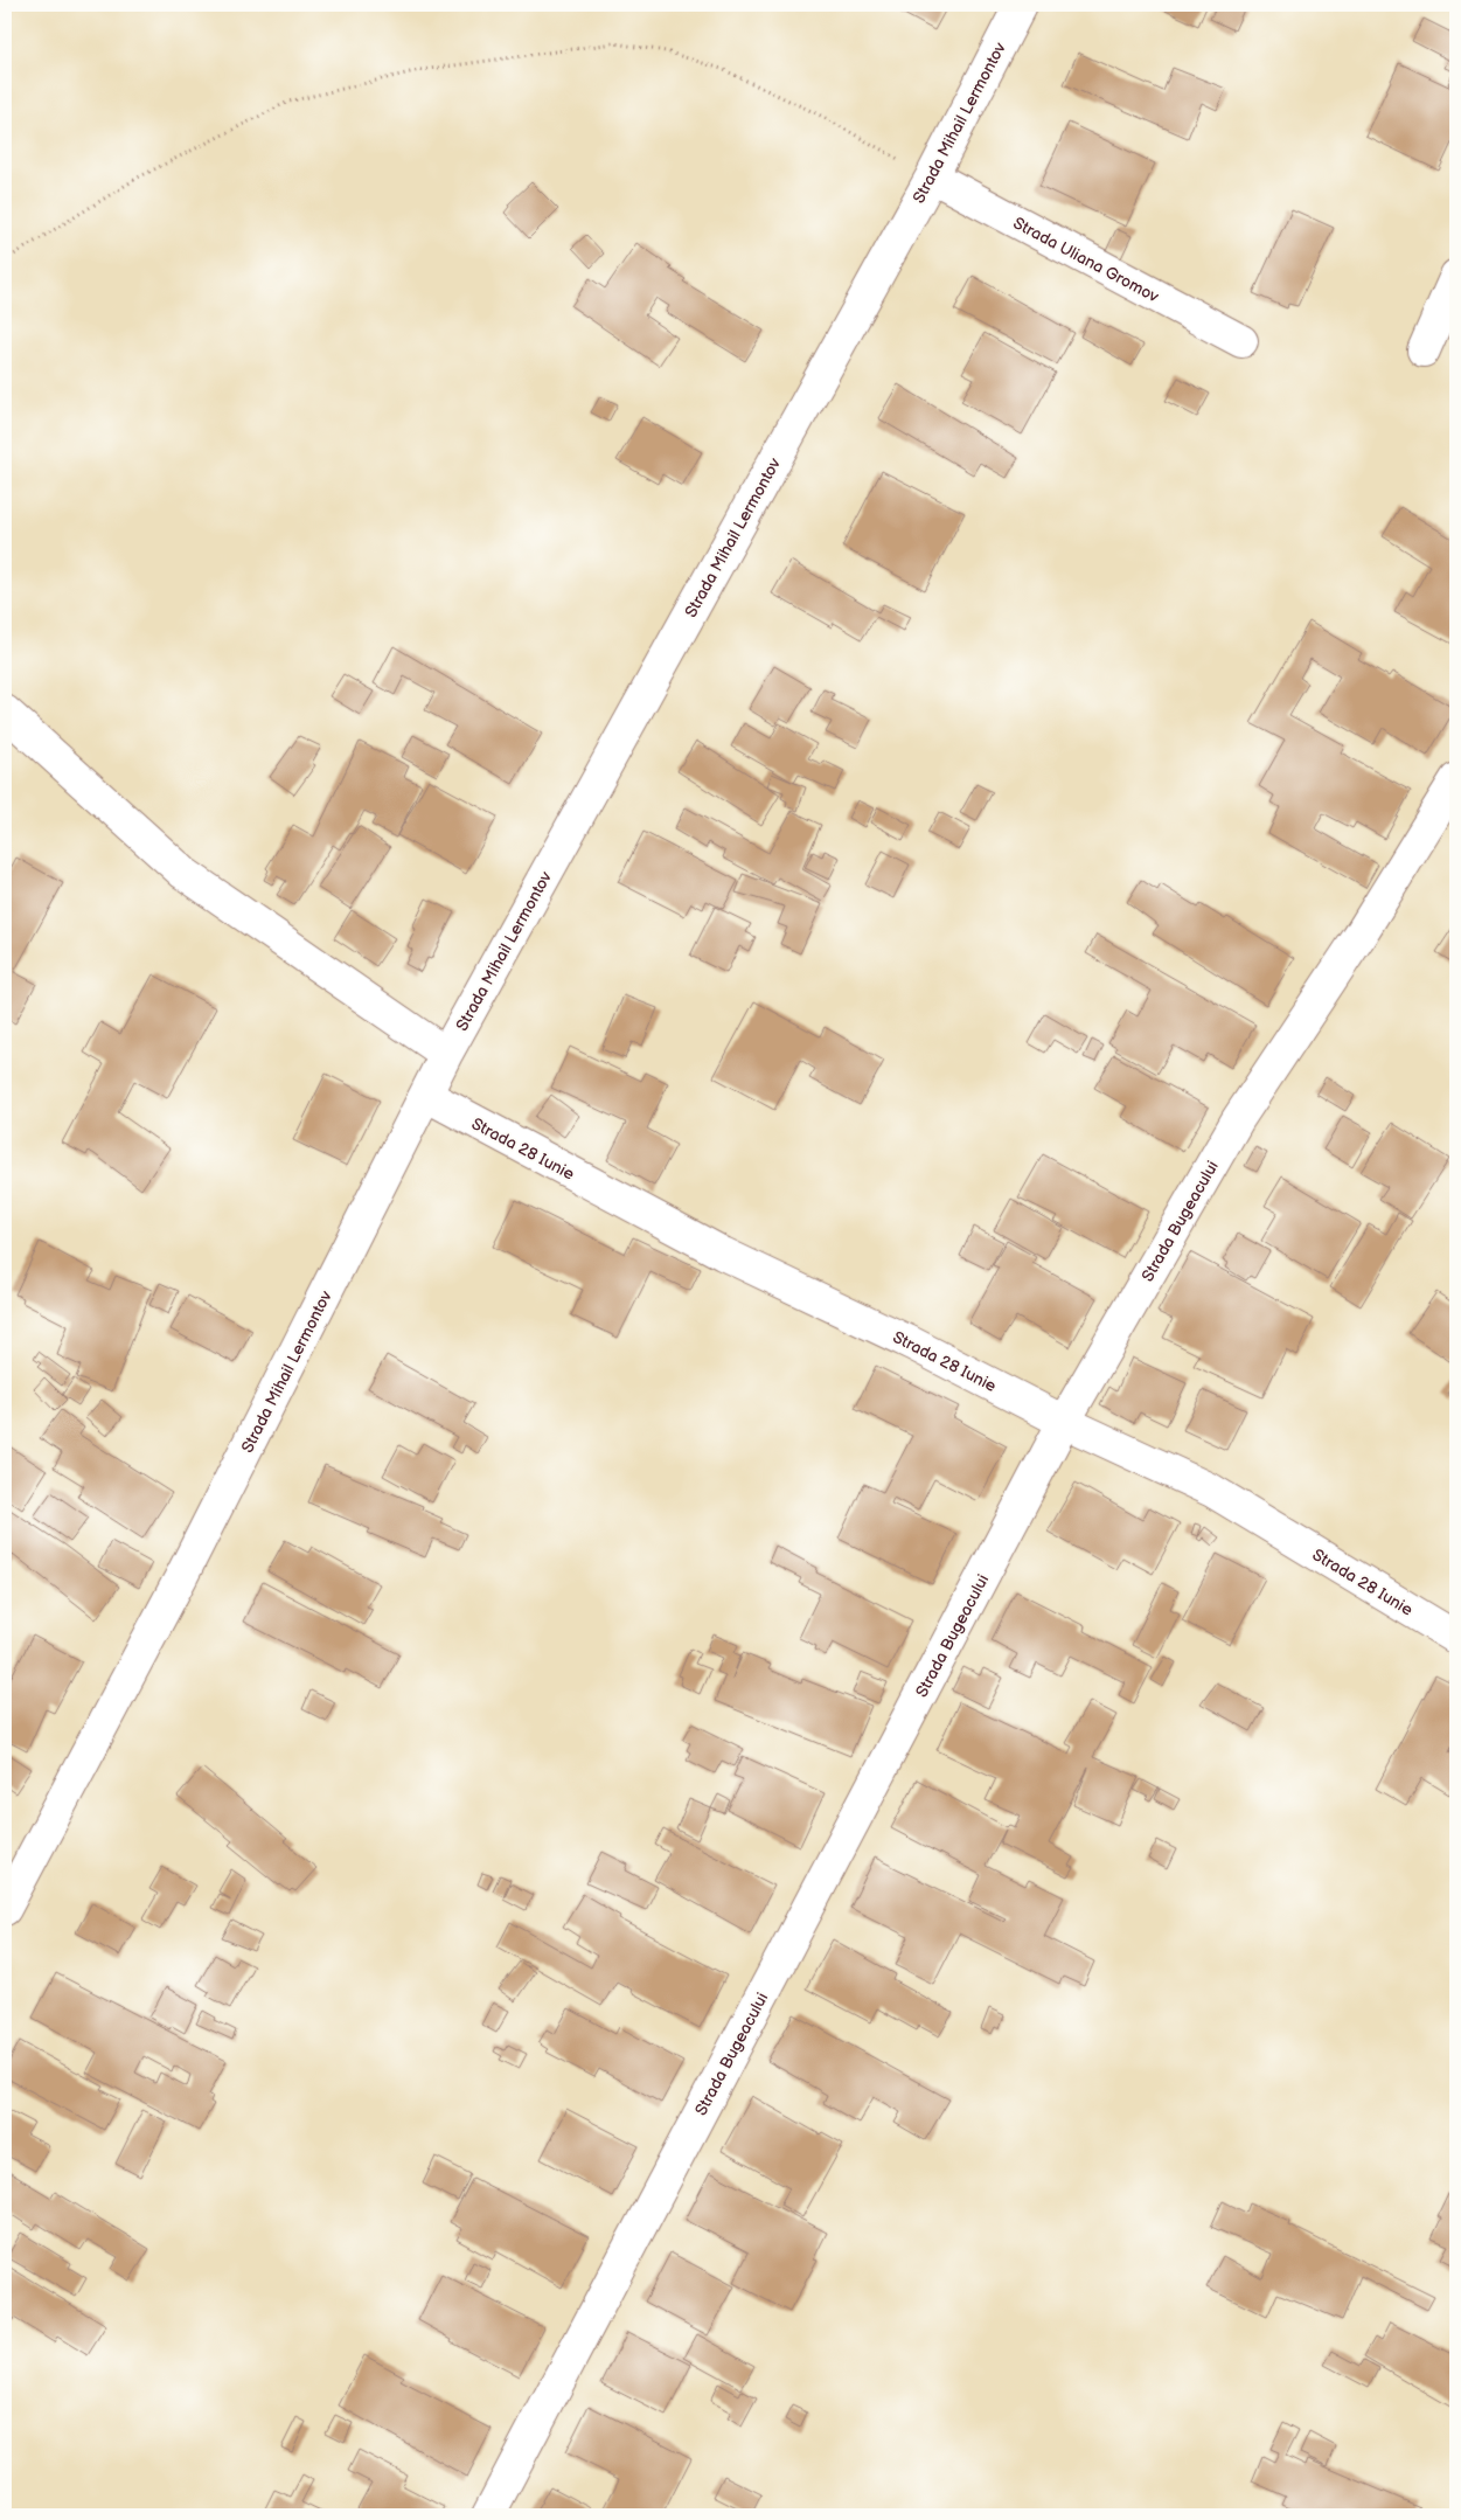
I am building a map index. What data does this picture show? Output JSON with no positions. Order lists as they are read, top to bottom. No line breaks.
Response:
{"streets":{"street":["Strada Mihail Lermontov","Strada Uliana Gromov","Strada 28 Iunie","Strada Bugeacului"]},"crossings":[["Strada Mihail Lermontov","Strada Uliana Gromov"],["Strada Mihail Lermontov","Strada 28 Iunie"],["Strada 28 Iunie","Strada Bugeacului"]]}
